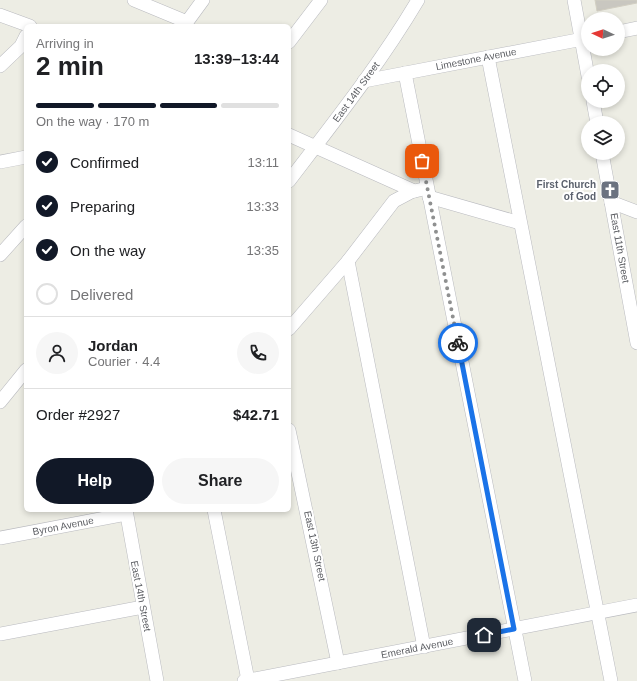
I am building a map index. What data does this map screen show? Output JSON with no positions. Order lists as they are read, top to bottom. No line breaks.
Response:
{"streets":{"street":["Limestone Avenue","East 14th Street","East 11th Street","Byron Avenue","East 13th Street","Emerald Avenue"]},"crossings":[["Limestone Avenue","East 14th Street"],["East 14th Street","Byron Avenue"],["East 13th Street","Emerald Avenue"]],"places":{"church":["First Church of God"]},"north":"left","page":{"heading":["2 min","Arriving in","13:39–13:44"],"panel":["Jordan","Courier · 4.4","Order #2927","$42.71"],"bar":"On the way · 170 m","list":[["Confirmed","13:11"],["Preparing","13:33"],["On the way","13:35"],"Delivered"],"buttons":["Help","Share"]}}
